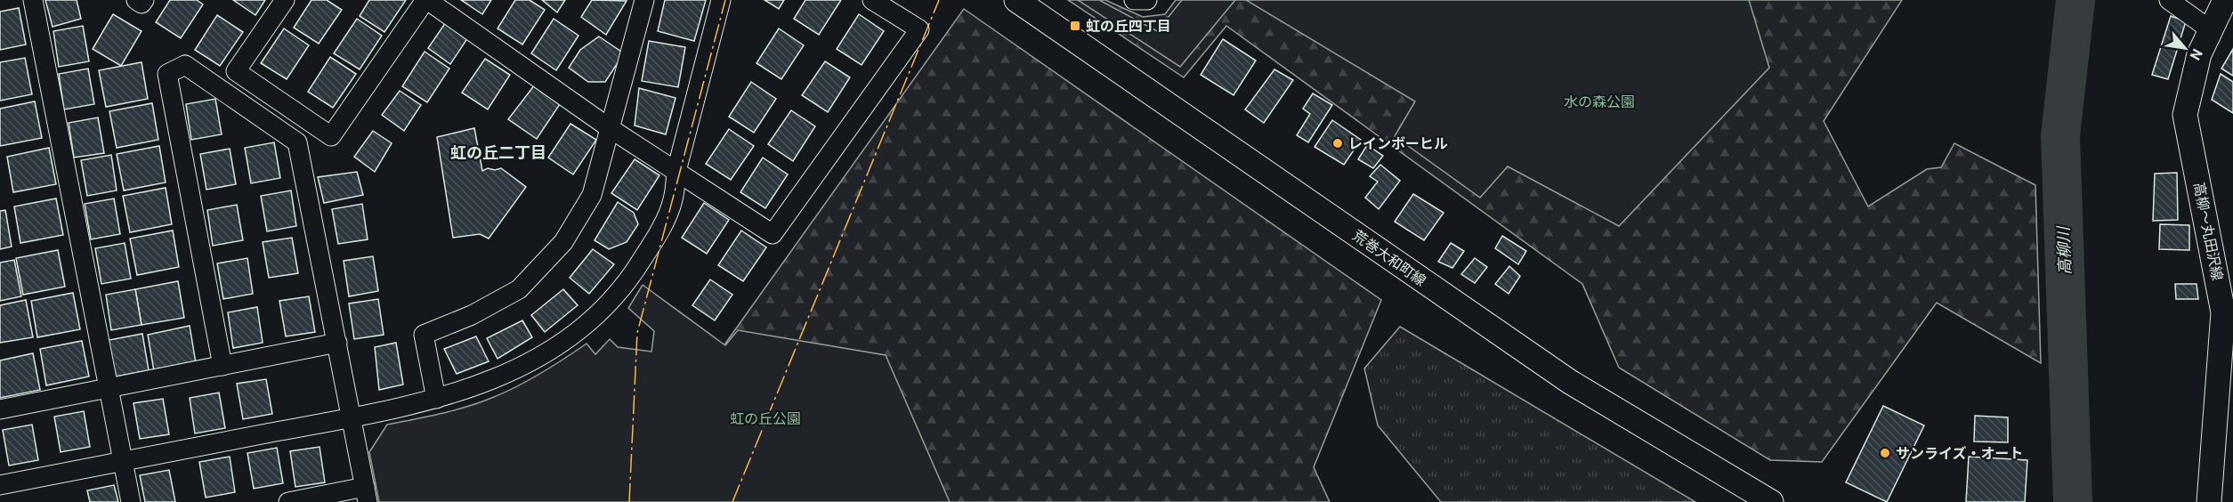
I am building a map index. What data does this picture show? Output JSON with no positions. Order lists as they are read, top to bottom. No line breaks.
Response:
{"streets":{"street":["高柳～丸田沢線","荒巻大和町線"]},"districts":["虹の丘二丁目"],"water":["高柳川"],"parks":["水の森公園","虹の丘公園"],"places":{"transit":["虹の丘四丁目"],"other":["レインボーヒル","サンライズ・オート"]},"north":"bottom right"}
